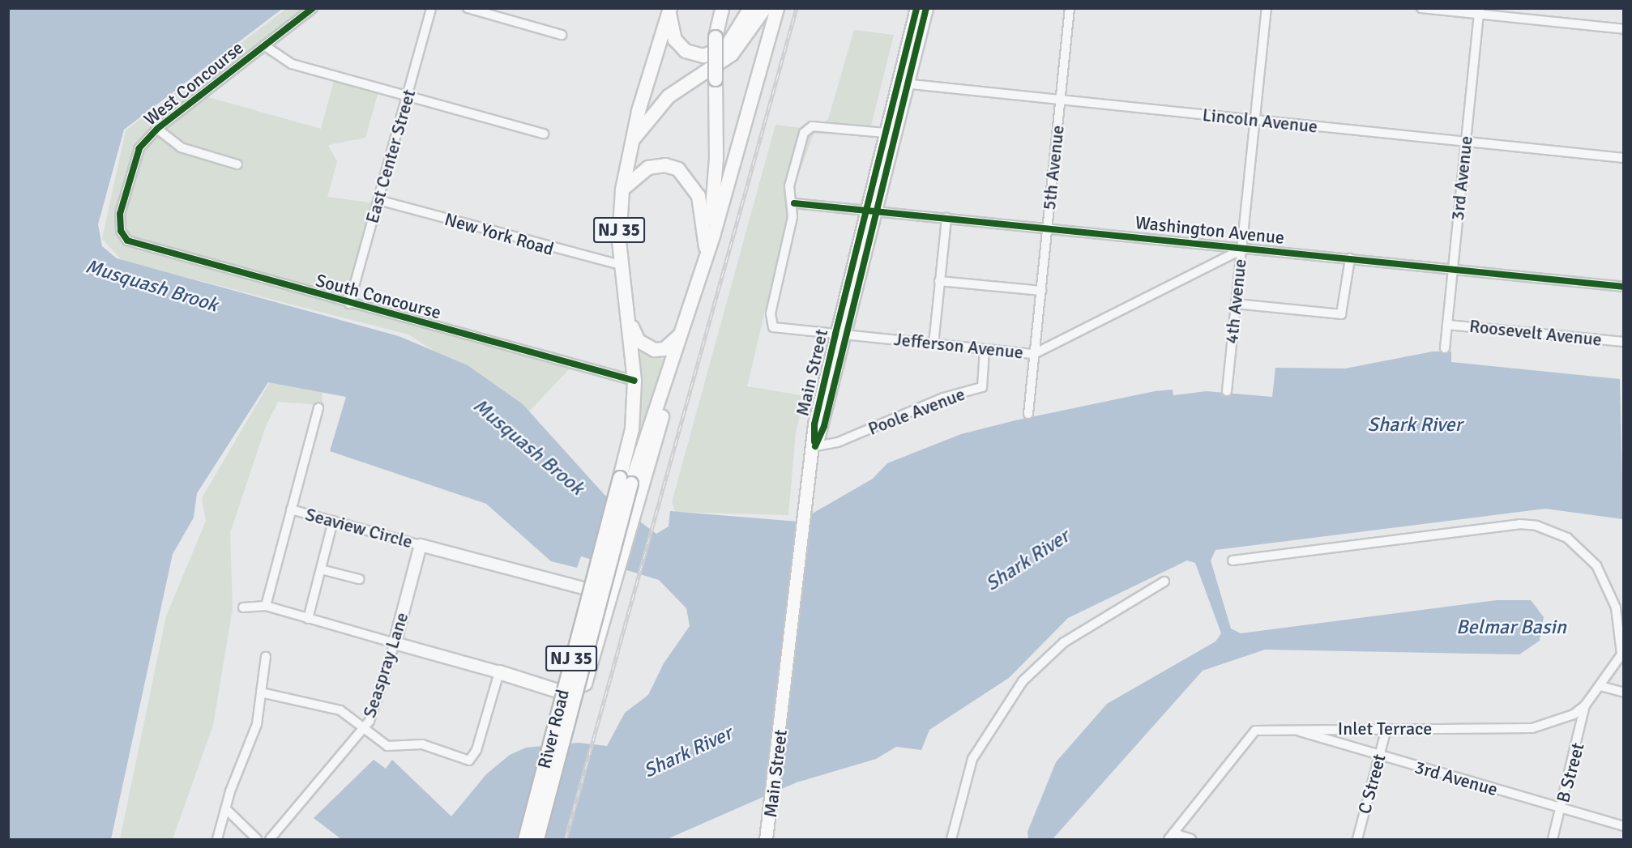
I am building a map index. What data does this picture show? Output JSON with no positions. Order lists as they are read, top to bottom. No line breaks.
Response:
{"streets":{"highway":["NJ 35","River Road"],"main road":["Main Street"],"street":["West Concourse","Lincoln Avenue","East Center Street","5th Avenue","3rd Avenue","Washington Avenue","New York Road","South Concourse","4th Avenue","Roosevelt Avenue","Jefferson Avenue","Poole Avenue","Seaview Circle","Seaspray Lane","Inlet Terrace","B Street","C Street"]},"crossings":[["West Concourse","South Concourse"],["Lincoln Avenue","5th Avenue"],["Lincoln Avenue","3rd Avenue"],["Lincoln Avenue","4th Avenue"],["Lincoln Avenue","Main Street"],["East Center Street","New York Road"],["East Center Street","South Concourse"],["5th Avenue","Washington Avenue"],["5th Avenue","Jefferson Avenue"],["3rd Avenue","Washington Avenue"],["3rd Avenue","Roosevelt Avenue"],["3rd Avenue","Inlet Terrace"],["3rd Avenue","B Street"],["3rd Avenue","C Street"],["NJ 35","New York Road"],["NJ 35","South Concourse"],["NJ 35","River Road"],["Washington Avenue","4th Avenue"],["Washington Avenue","Jefferson Avenue"],["Washington Avenue","Main Street"],["4th Avenue","Jefferson Avenue"],["Jefferson Avenue","Main Street"],["Jefferson Avenue","Poole Avenue"],["Main Street","Poole Avenue"],["Seaview Circle","Seaspray Lane"],["Seaview Circle","River Road"],["Inlet Terrace","B Street"],["Inlet Terrace","C Street"]],"water":["Musquash Brook","Shark River","Belmar Basin"]}
